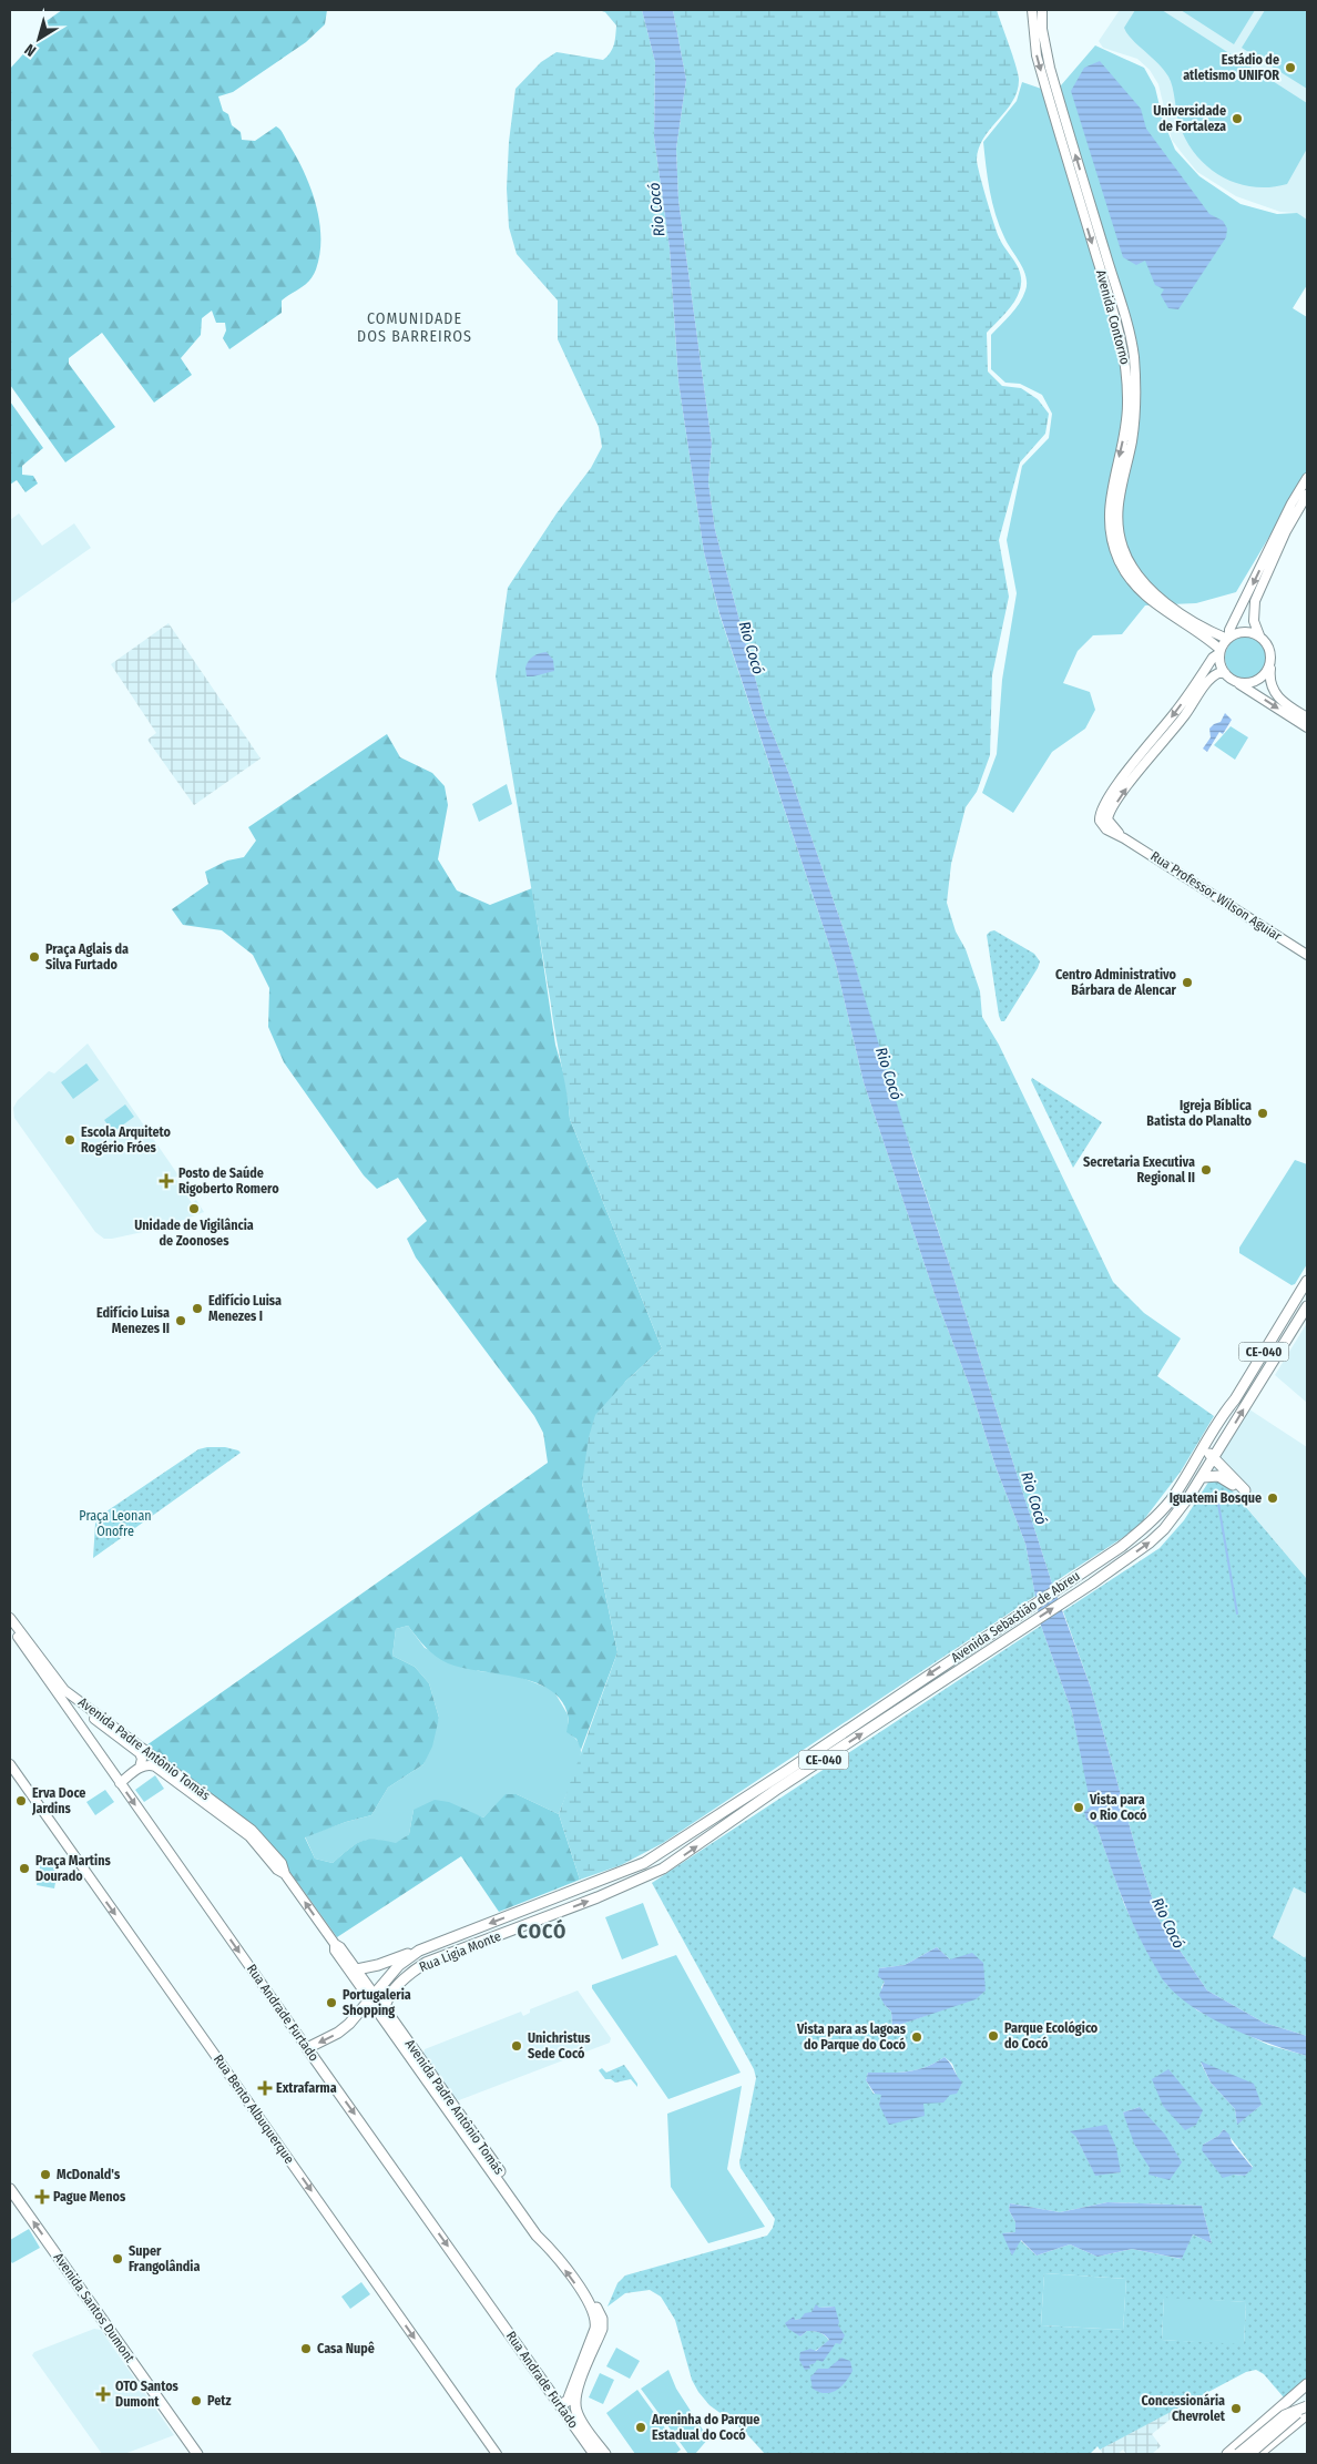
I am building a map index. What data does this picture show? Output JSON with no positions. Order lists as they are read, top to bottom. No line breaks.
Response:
{"streets":{"main road":["CE-040","Avenida Sebastião de Abreu","Avenida Padre Antônio Tomás","Rua Ligia Monte","Rua Andrade Furtado","Avenida Santos Dumont"],"street":["Avenida Contorno","Rua Professor Wilson Aguiar","Rua Bento Albuquerque"]},"crossings":[["Avenida Sebastião de Abreu","Rua Ligia Monte"],["Avenida Padre Antônio Tomás","Rua Ligia Monte"],["Rua Ligia Monte","Rua Andrade Furtado"]],"one_way":["Rua Andrade Furtado","Rua Bento Albuquerque","Avenida Santos Dumont"],"districts":["COMUNIDADE DOS BARREIROS","COCÓ"],"water":["Rio Cocó"],"parks":["Praça Leonan Onofre"],"places":{"other":["Estádio de atletismo UNIFOR","Universidade de Fortaleza","Praça Aglais da Silva Furtado","Centro Administrativo Bárbara de Alencar","Igreja Bíblica Batista do Planalto","Escola Arquiteto Rogério Fróes","Secretaria Executiva Regional II","Unidade de Vigilância de Zoonoses","Edifício Luisa Menezes I","Edifício Luisa Menezes II","Iguatemi Bosque","Erva Doce Jardins","Vista para o Rio Cocó","Praça Martins Dourado","Portugaleria Shopping","Parque Ecológico do Cocó","Vista para as lagoas do Parque do Cocó","Unichristus Sede Cocó","McDonald's","Super Frangolândia","Casa Nupê","Petz","Concessionária Chevrolet","Areninha do Parque Estadual do Cocó"],"health":["Posto de Saúde Rigoberto Romero","Extrafarma","Pague Menos","OTO Santos Dumont"]},"north":"bottom left"}
